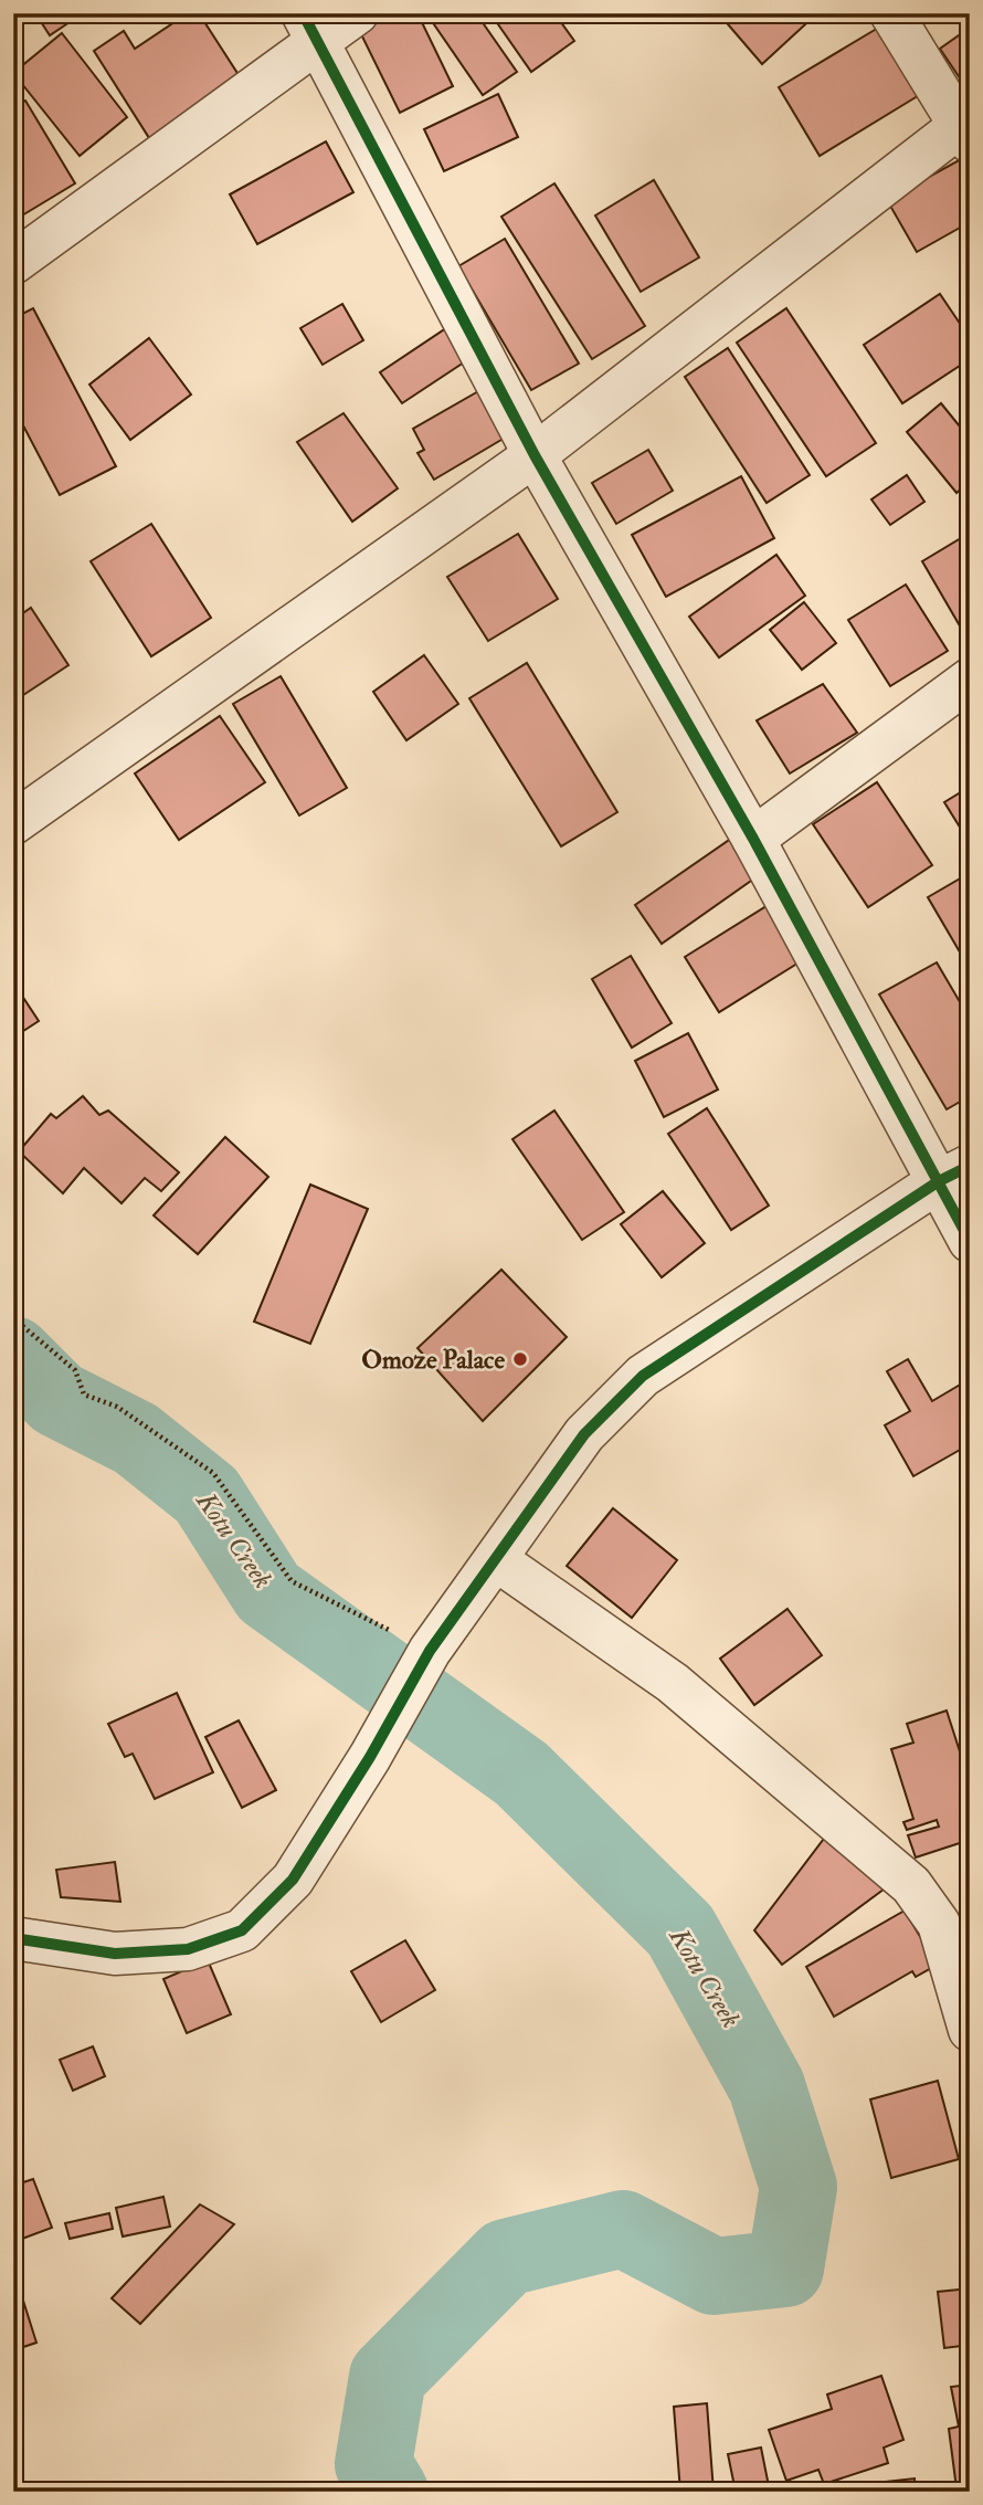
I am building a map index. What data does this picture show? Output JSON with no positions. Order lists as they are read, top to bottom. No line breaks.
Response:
{"water":["Kotu Creek"],"places":["Omoze Palace"]}
